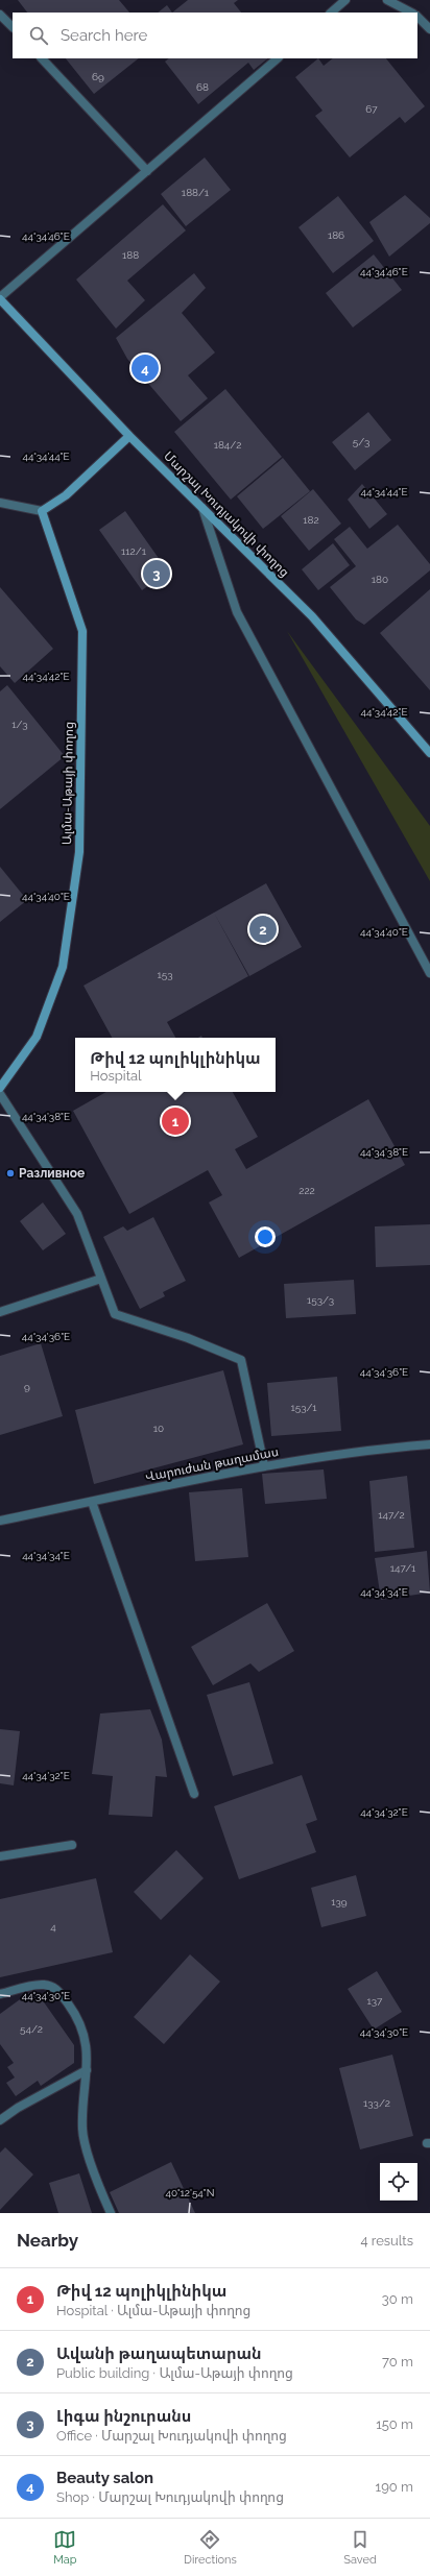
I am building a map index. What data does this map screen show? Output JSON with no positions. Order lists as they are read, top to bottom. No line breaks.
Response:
{"streets":{"street":["Մարշալ Խուդյակովի փողոց","Ալմա-Աթայի փողոց","Վարուժան թաղամաս"]},"places":["Разливное"],"house_numbers":["69","68","67","188/1","186","188","5/3","184/2","182","112/1","180","1/3","153","222","153/3","9","153/1","10","147/2","147/1","139","4","137","54/2","133/2"],"page":{"search":"Search here","pins":["4","3","2","1"],"popup":["Թիվ 12 պոլիկլինիկա","Hospital"],"heading":["Nearby","4 results"],"list":[{"mark":"1","name":"Թիվ 12 պոլիկլինիկա","note":"Hospital · Ալմա-Աթայի փողոց","value":"30 m"},{"mark":"2","name":"Ավանի թաղապետարան","note":"Public building · Ալմա-Աթայի փողոց","value":"70 m"},{"mark":"3","name":"Լիգա ինշուրանս","note":"Office · Մարշալ Խուդյակովի փողոց","value":"150 m"},{"mark":"4","name":"Beauty salon","note":"Shop · Մարշալ Խուդյակովի փողոց","value":"190 m"}],"nav":["Map","Directions","Saved"]},"coordinates":["44°34'46\"E","44°34'44\"E","44°34'42\"E","44°34'40\"E","44°34'38\"E","44°34'36\"E","44°34'34\"E","44°34'32\"E","44°34'30\"E","40°12'54\"N"]}
